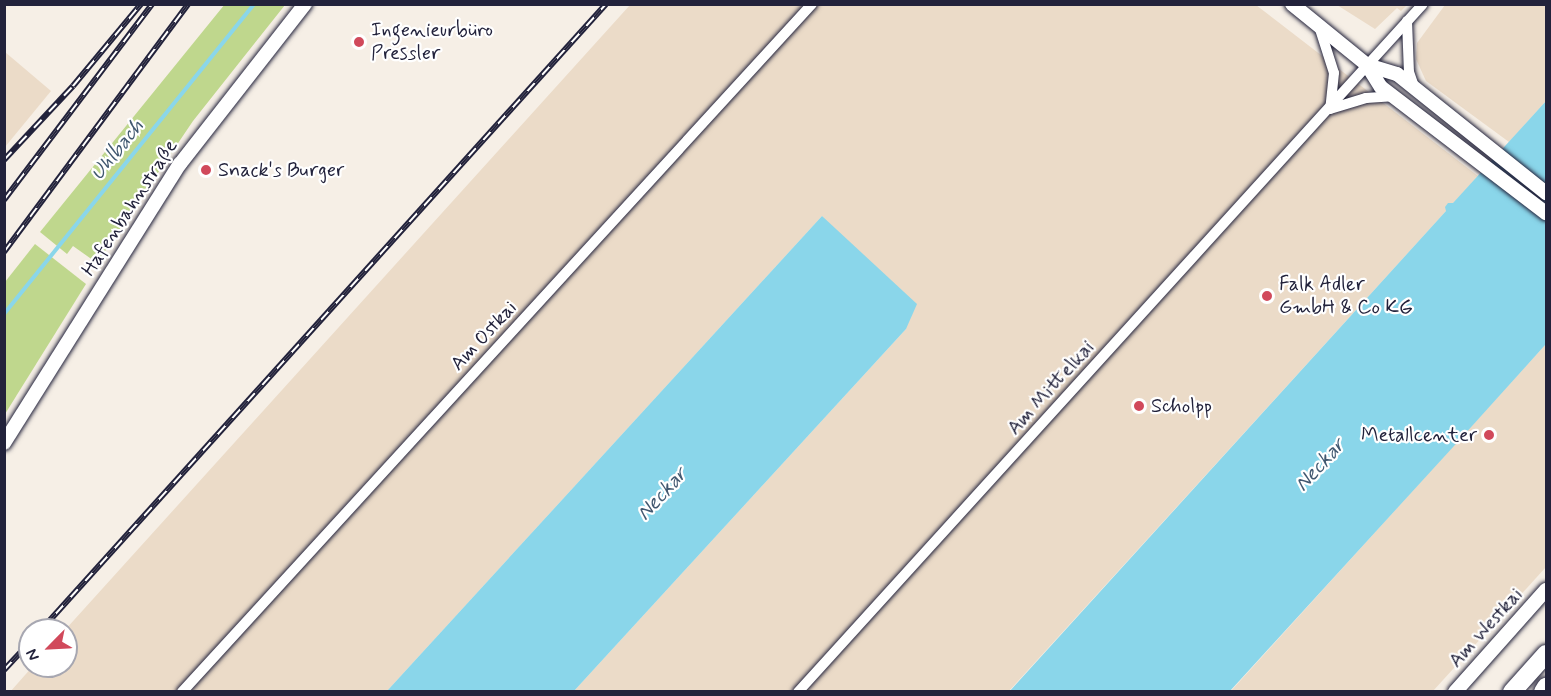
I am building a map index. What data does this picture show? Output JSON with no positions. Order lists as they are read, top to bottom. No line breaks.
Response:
{"streets":{"main road":["Hafenbahnstraße","Am Westkai"],"street":["Am Ostkai","Am Mittelkai"]},"water":["Uhlbach","Neckar"],"places":["Ingenieurbüro Pressler","Snack's Burger","Falk Adler GmbH & Co KG","Scholpp","Metallcenter"],"north":"bottom left"}
